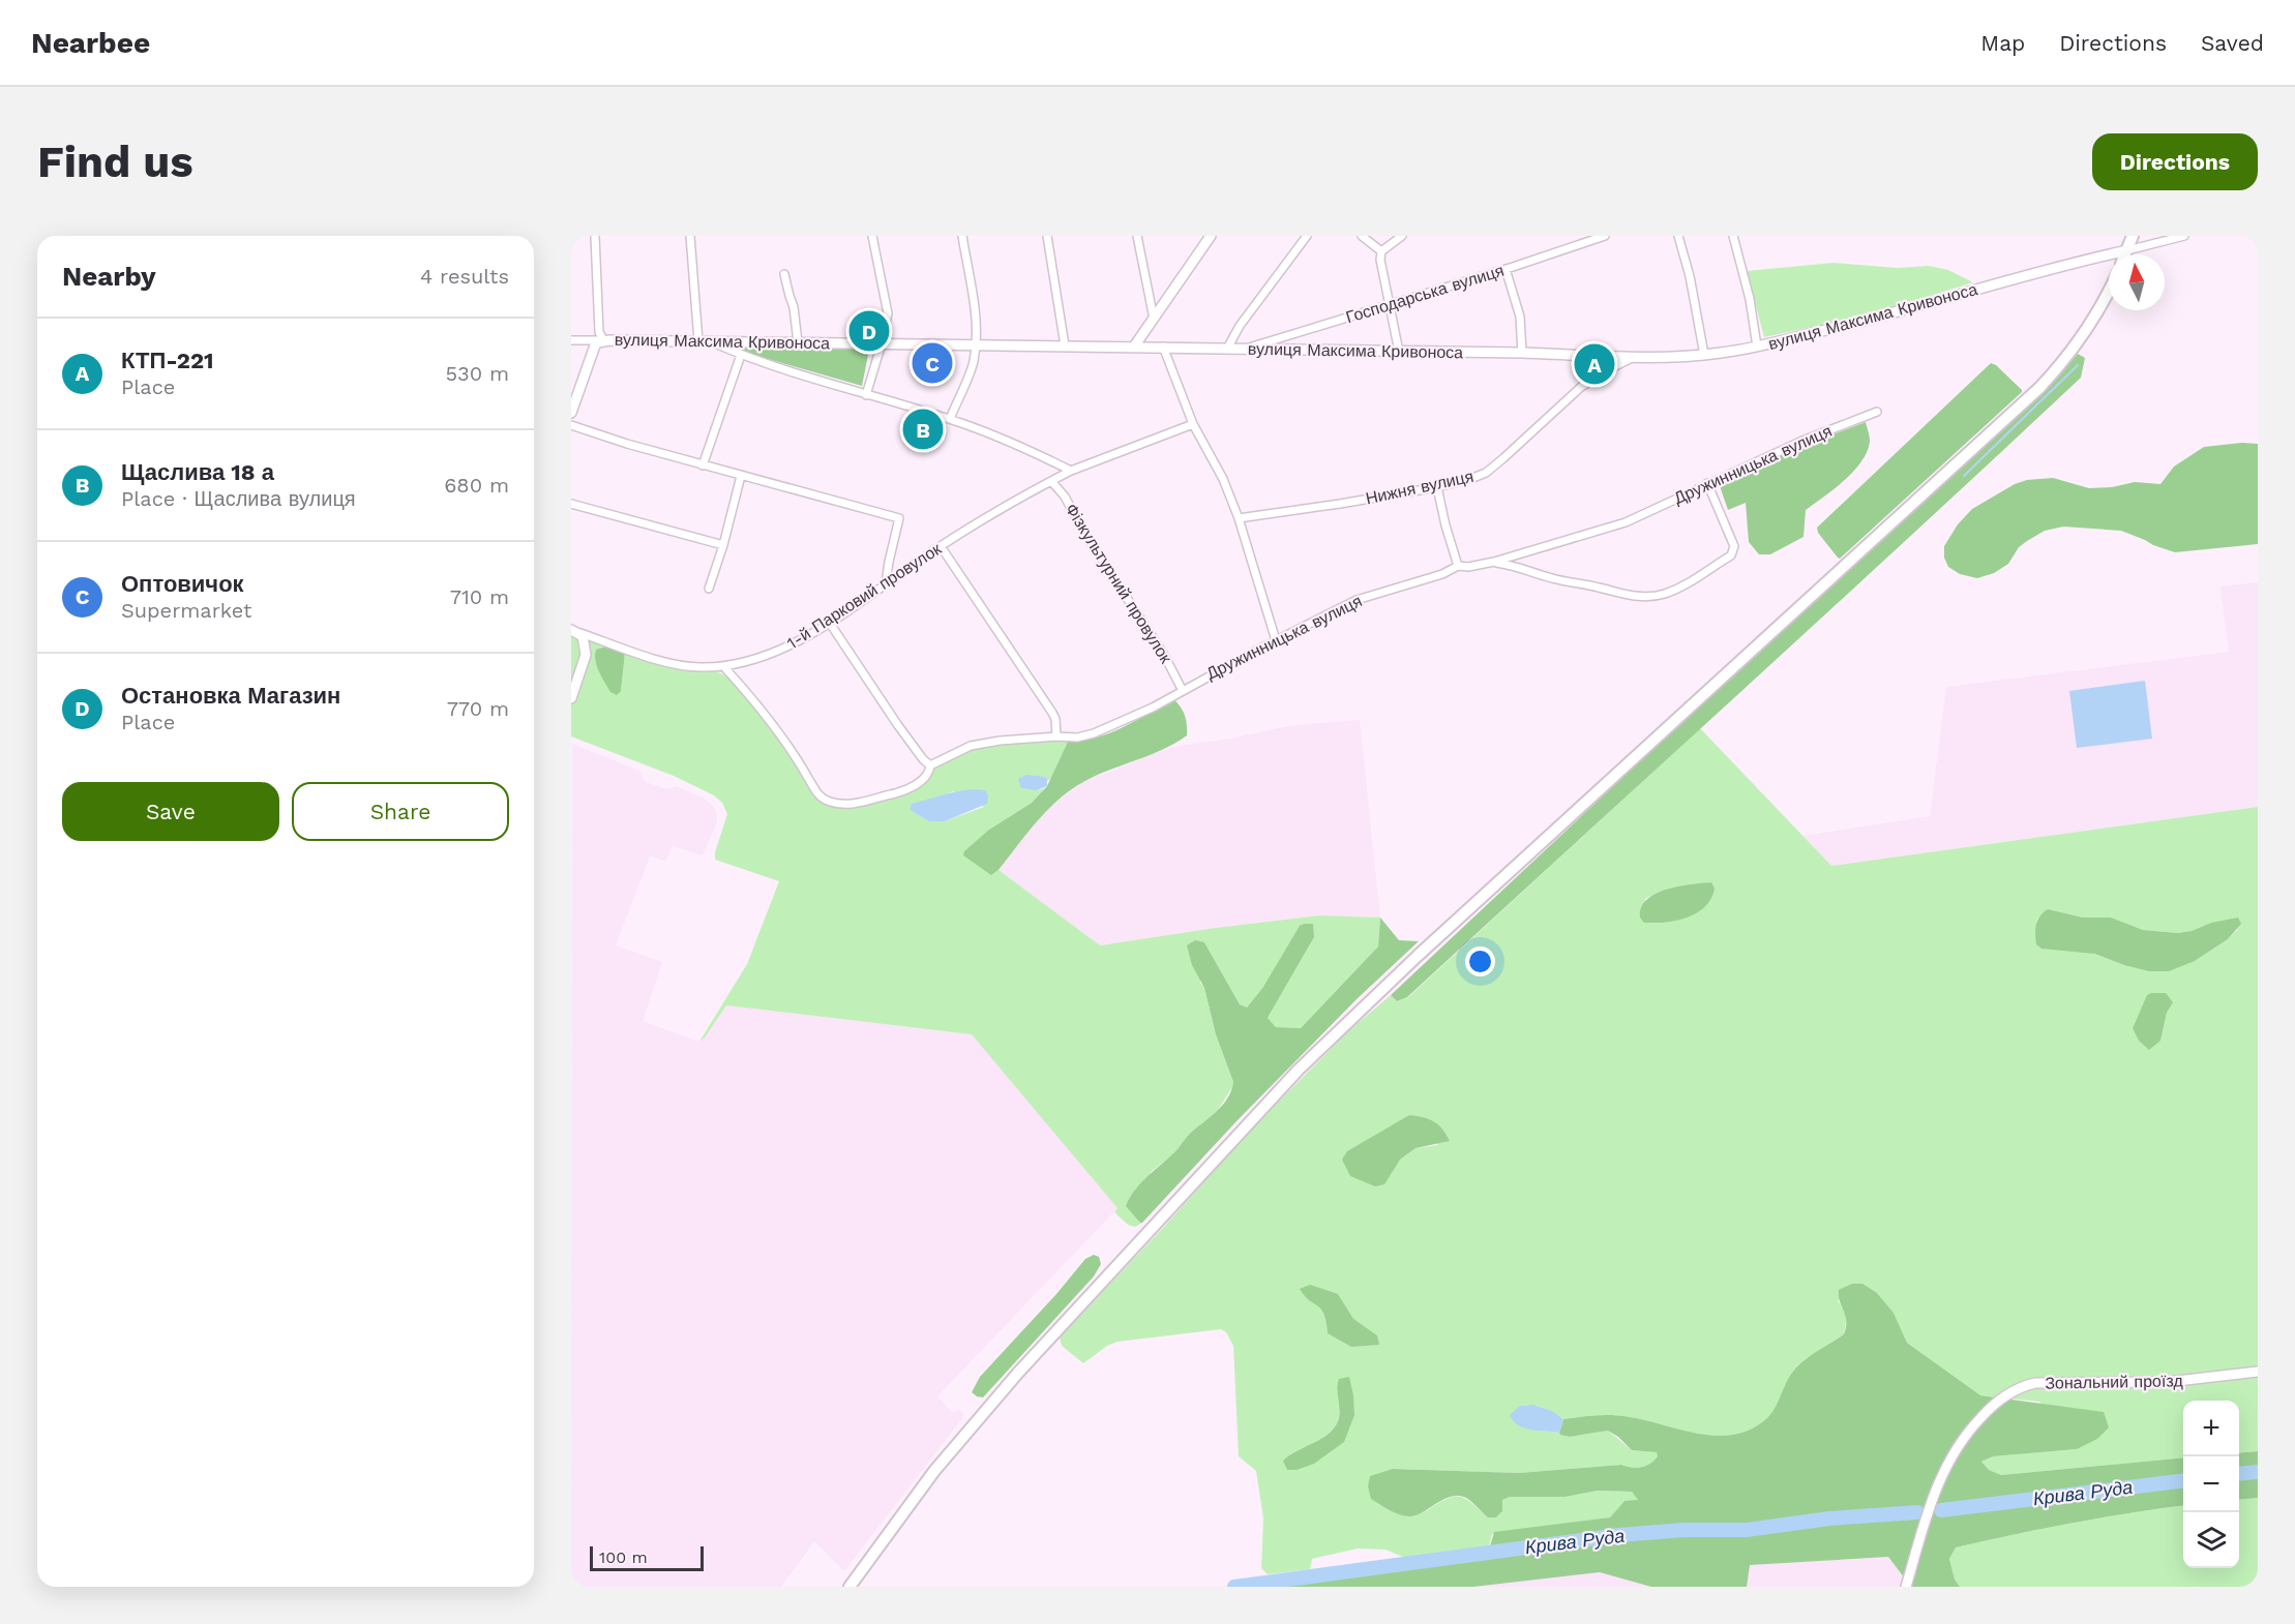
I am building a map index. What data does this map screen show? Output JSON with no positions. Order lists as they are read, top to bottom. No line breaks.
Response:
{"streets":{"street":["Господарська вулиця","вулиця Максима Кривоноса","Дружинницька вулиця","Нижня вулиця","Фізкультурний провулок","1-й Парковий провулок","Зональний проїзд"]},"crossings":[["Господарська вулиця","вулиця Максима Кривоноса"],["вулиця Максима Кривоноса","Нижня вулиця"],["Дружинницька вулиця","Фізкультурний провулок"],["Дружинницька вулиця","1-й Парковий провулок"],["Фізкультурний провулок","1-й Парковий провулок"]],"water":["Крива Руда"],"scale_bar":"100 m","north":"top","page":{"header":"Nearbee","nav":["Map","Directions","Saved"],"buttons":["Directions",["Save","Share"]],"title":"Find us","heading":["Nearby","4 results"],"pins":["D","C","A","B"],"list":[{"mark":"A","name":"КТП-221","note":"Place","value":"530 m"},{"mark":"B","name":"Щаслива 18 а","note":"Place · Щаслива вулиця","value":"680 m"},{"mark":"C","name":"Оптовичок","note":"Supermarket","value":"710 m"},{"mark":"D","name":"Остановка Магазин","note":"Place","value":"770 m"}],"map_buttons":["+","−"],"scale":"100 m"}}
